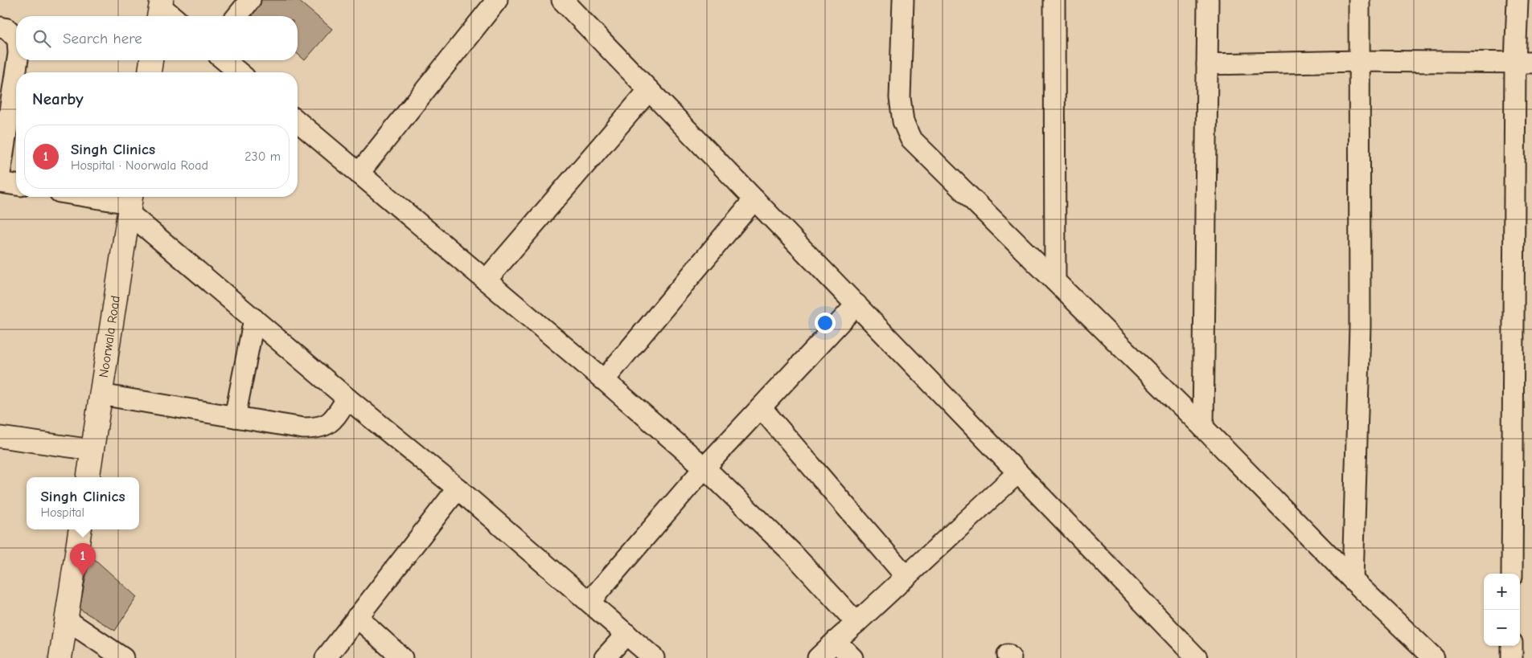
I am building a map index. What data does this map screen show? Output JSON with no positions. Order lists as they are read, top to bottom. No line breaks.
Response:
{"streets":{"street":["Noorwala Road"]},"page":{"search":"Search here","heading":"Nearby","list":[{"mark":"1","name":"Singh Clinics","note":"Hospital · Noorwala Road","value":"230 m"}],"popup":["Singh Clinics","Hospital"],"pins":"1","map_buttons":["+","−"]}}
